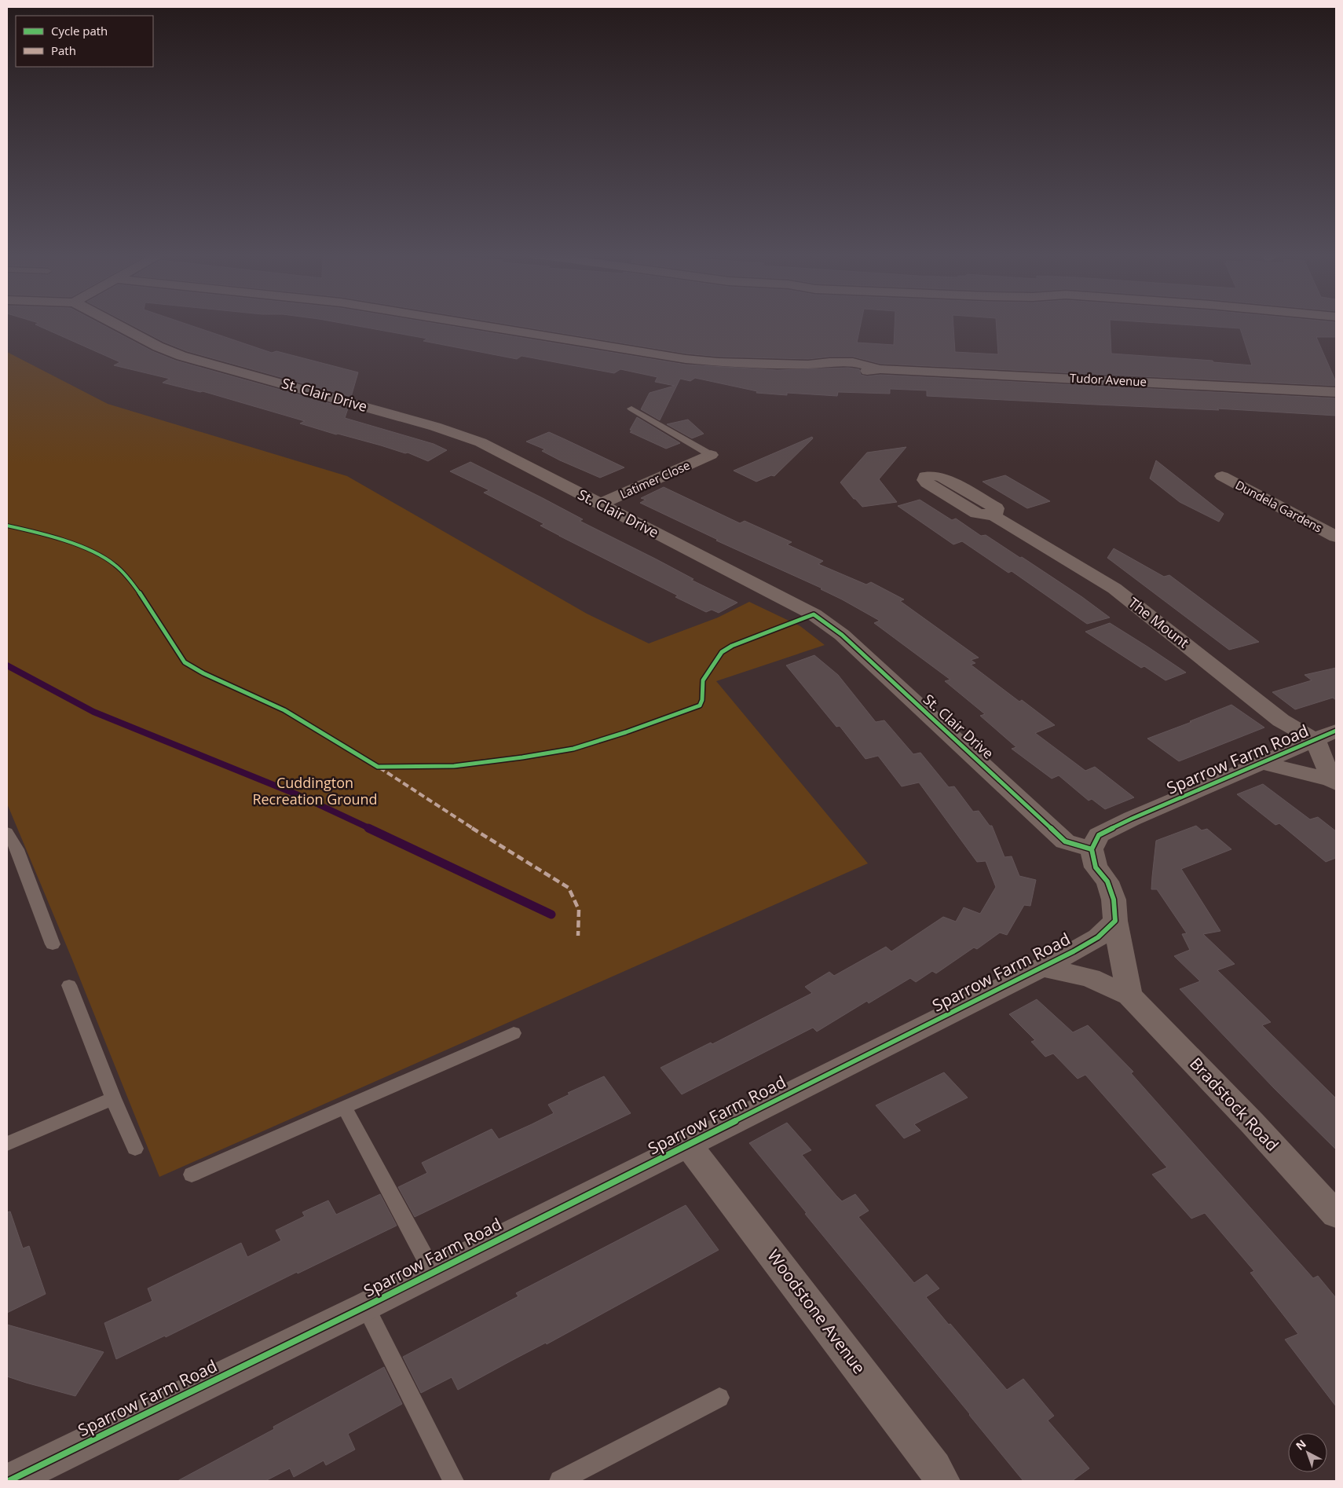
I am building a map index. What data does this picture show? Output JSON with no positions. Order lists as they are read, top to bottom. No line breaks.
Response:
{"streets":{"street":["Tudor Avenue","St. Clair Drive","Latimer Close","Dundela Gardens","The Mount","Sparrow Farm Road","Bradstock Road","Woodstone Avenue"]},"crossings":[["St. Clair Drive","Latimer Close"],["St. Clair Drive","Sparrow Farm Road"],["The Mount","Sparrow Farm Road"],["Sparrow Farm Road","Bradstock Road"],["Sparrow Farm Road","Woodstone Avenue"]],"parks":["Cuddington Recreation Ground"],"legend":["Cycle path","Path"],"north":"top left"}
